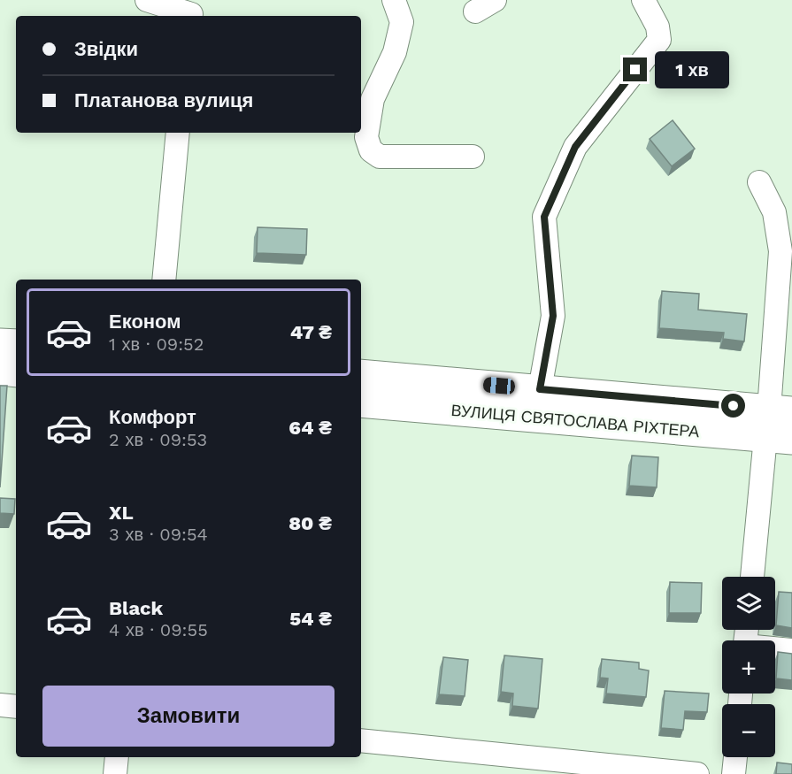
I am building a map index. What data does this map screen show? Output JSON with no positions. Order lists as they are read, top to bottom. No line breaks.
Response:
{"streets":{"main road":["ВУЛИЦЯ СВЯТОСЛАВА РІХТЕРА"]},"page":{"banner":["Звідки","Платанова вулиця"],"bubble":"1 хв","list":[{"name":"Економ","note":"1 хв · 09:52","value":"47 ₴"},{"name":"Комфорт","note":"2 хв · 09:53","value":"64 ₴"},{"name":"XL","note":"3 хв · 09:54","value":"80 ₴"},{"name":"Black","note":"4 хв · 09:55","value":"54 ₴"}],"map_buttons":["+","−"],"buttons":"Замовити"}}
